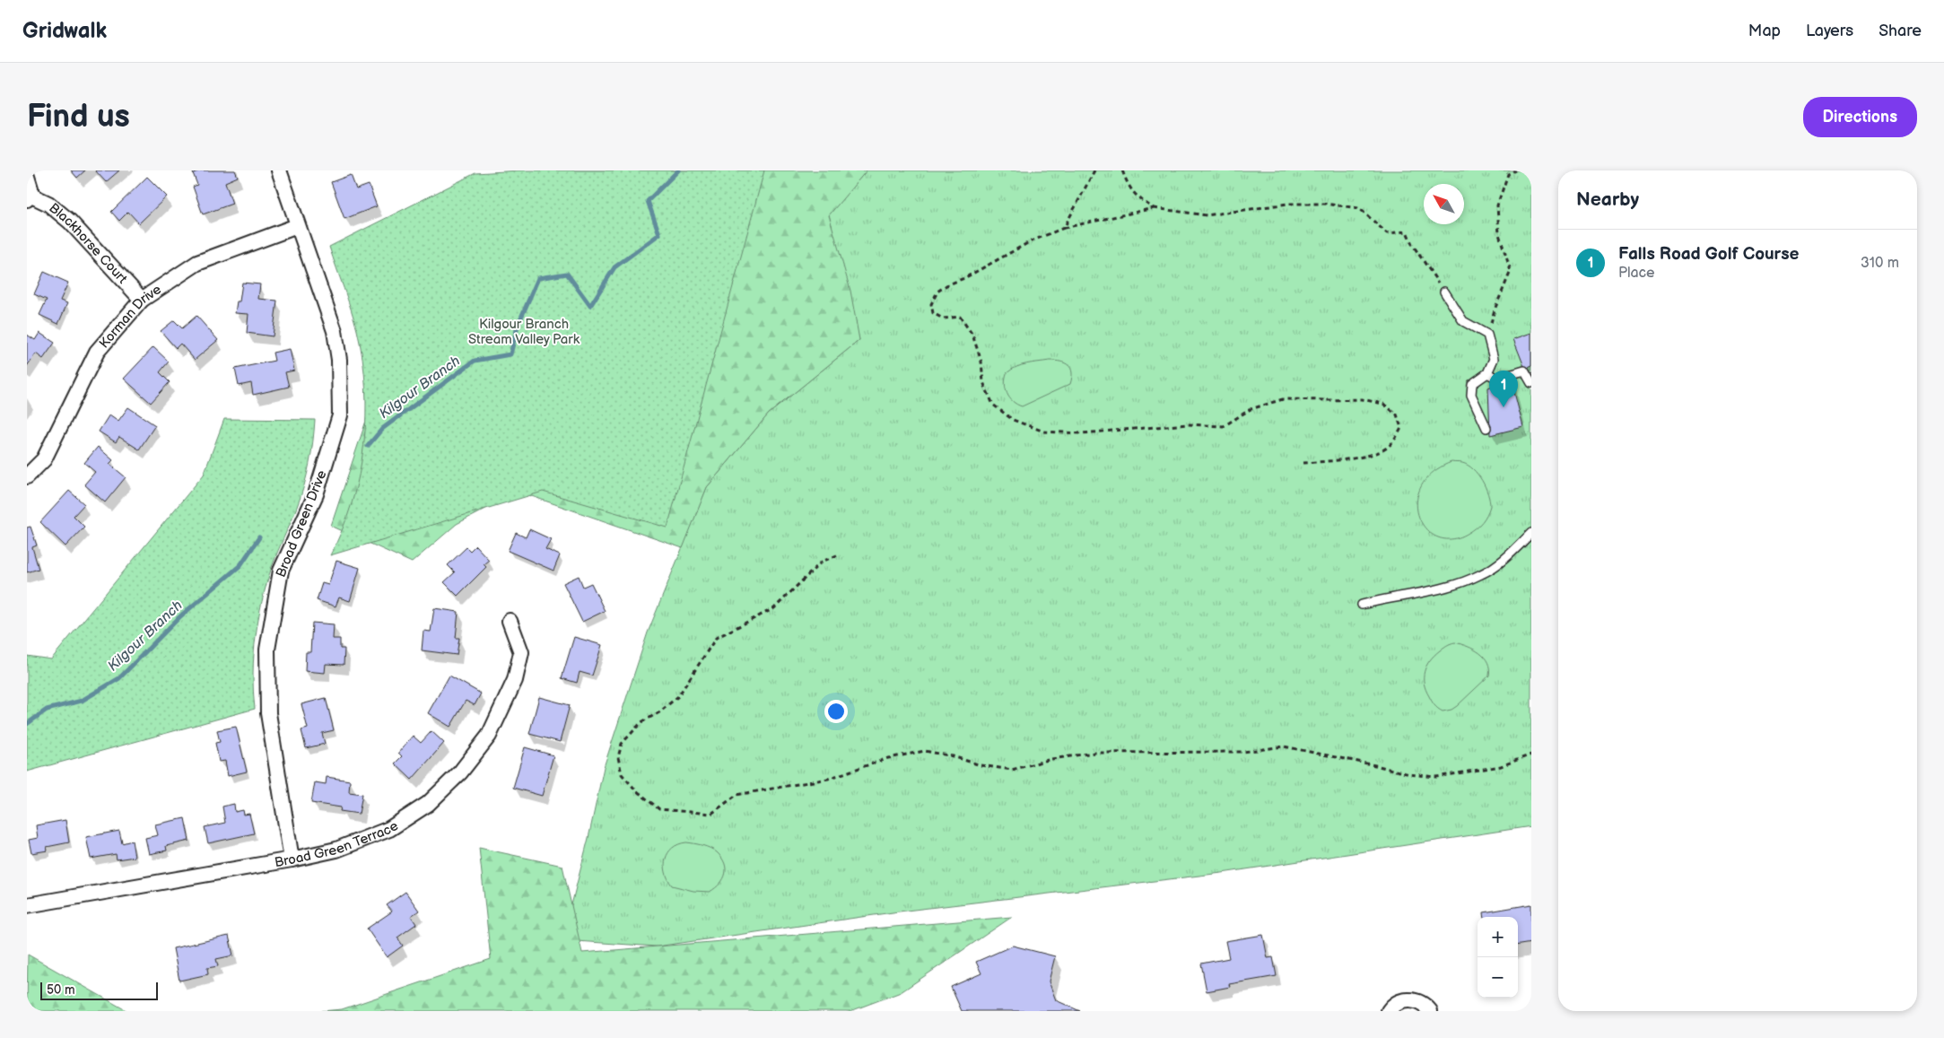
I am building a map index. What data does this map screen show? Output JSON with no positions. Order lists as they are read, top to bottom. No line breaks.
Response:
{"streets":{"street":["Blackhorse Court","Korman Drive","Broad Green Drive","Broad Green Terrace"]},"crossings":[["Blackhorse Court","Korman Drive"],["Korman Drive","Broad Green Drive"],["Broad Green Drive","Broad Green Terrace"]],"water":["Kilgour Branch"],"parks":["Kilgour Branch Stream Valley Park"],"scale_bar":"50 m","north":"top left","page":{"header":"Gridwalk","nav":["Map","Layers","Share"],"buttons":"Directions","title":"Find us","heading":"Nearby","list":[{"mark":"1","name":"Falls Road Golf Course","note":"Place","value":"310 m"}],"pins":"1","map_buttons":["+","−"],"scale":"50 m"}}
